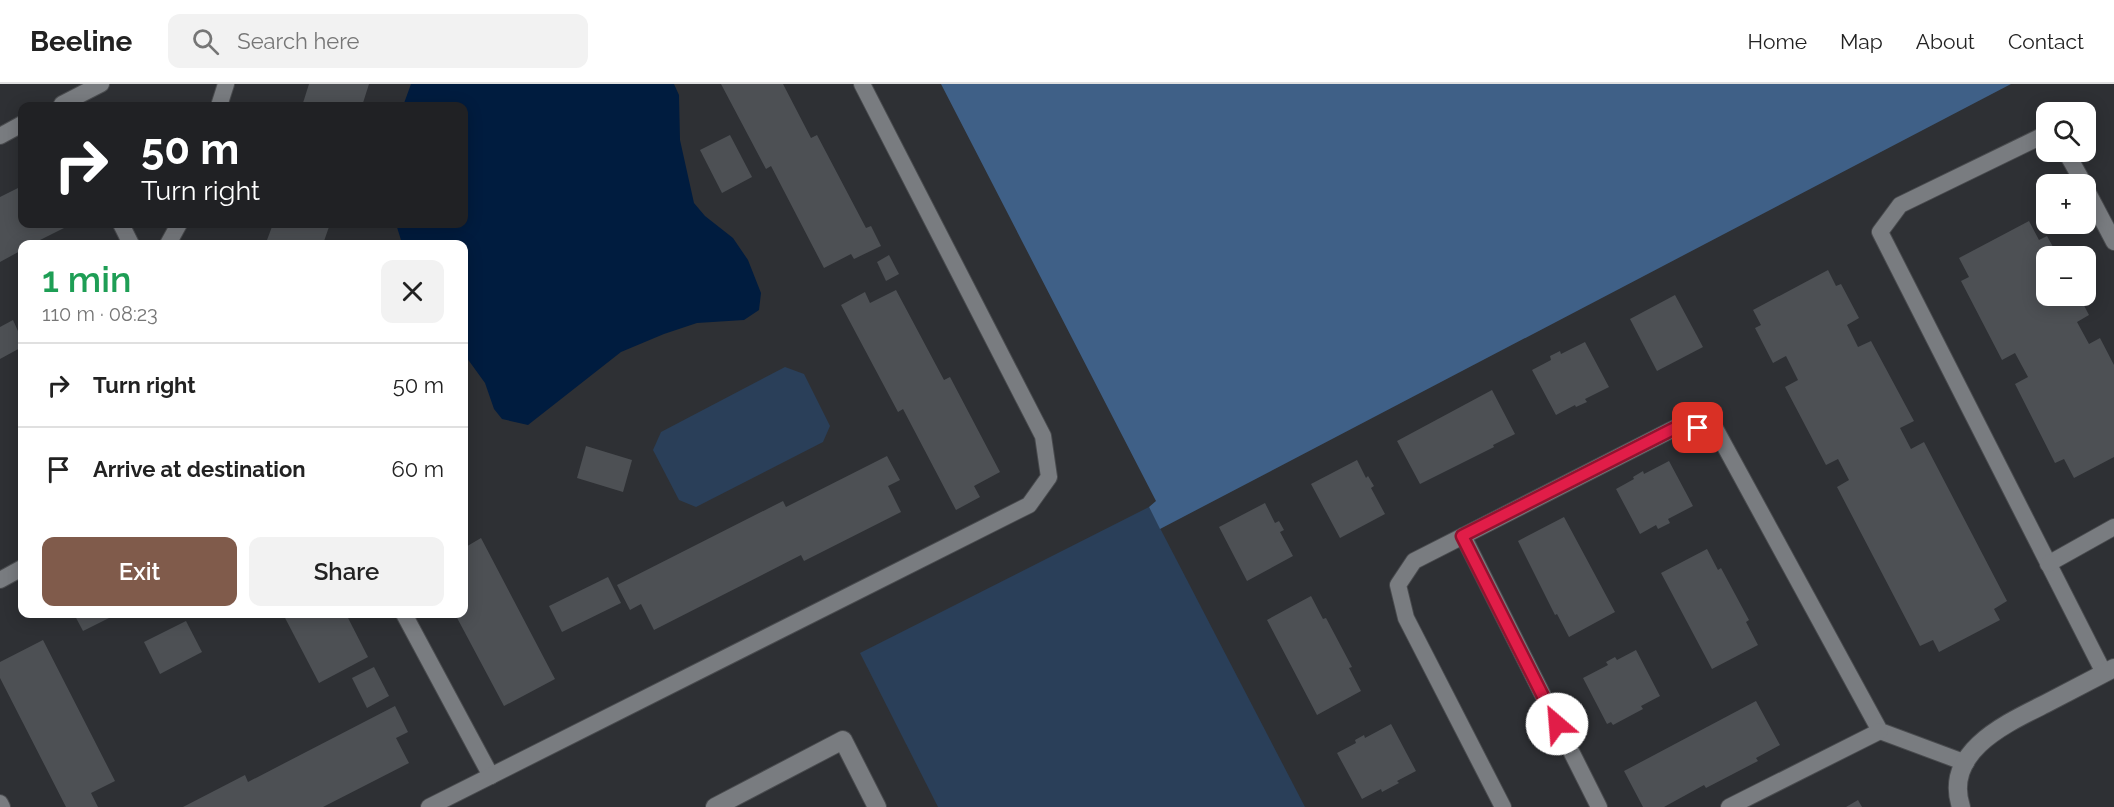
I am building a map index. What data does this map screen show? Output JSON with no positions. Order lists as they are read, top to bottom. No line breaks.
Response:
{"page":{"header":"Beeline","search":"Search here","nav":["Home","Map","About","Contact"],"map_buttons":["+","−"],"turn":["50 m","Turn right"],"heading":["1 min","110 m · 08:23"],"list":[{"name":"Turn right","value":"50 m"},{"name":"Arrive at destination","value":"60 m"}],"buttons":["Exit","Share"]}}
